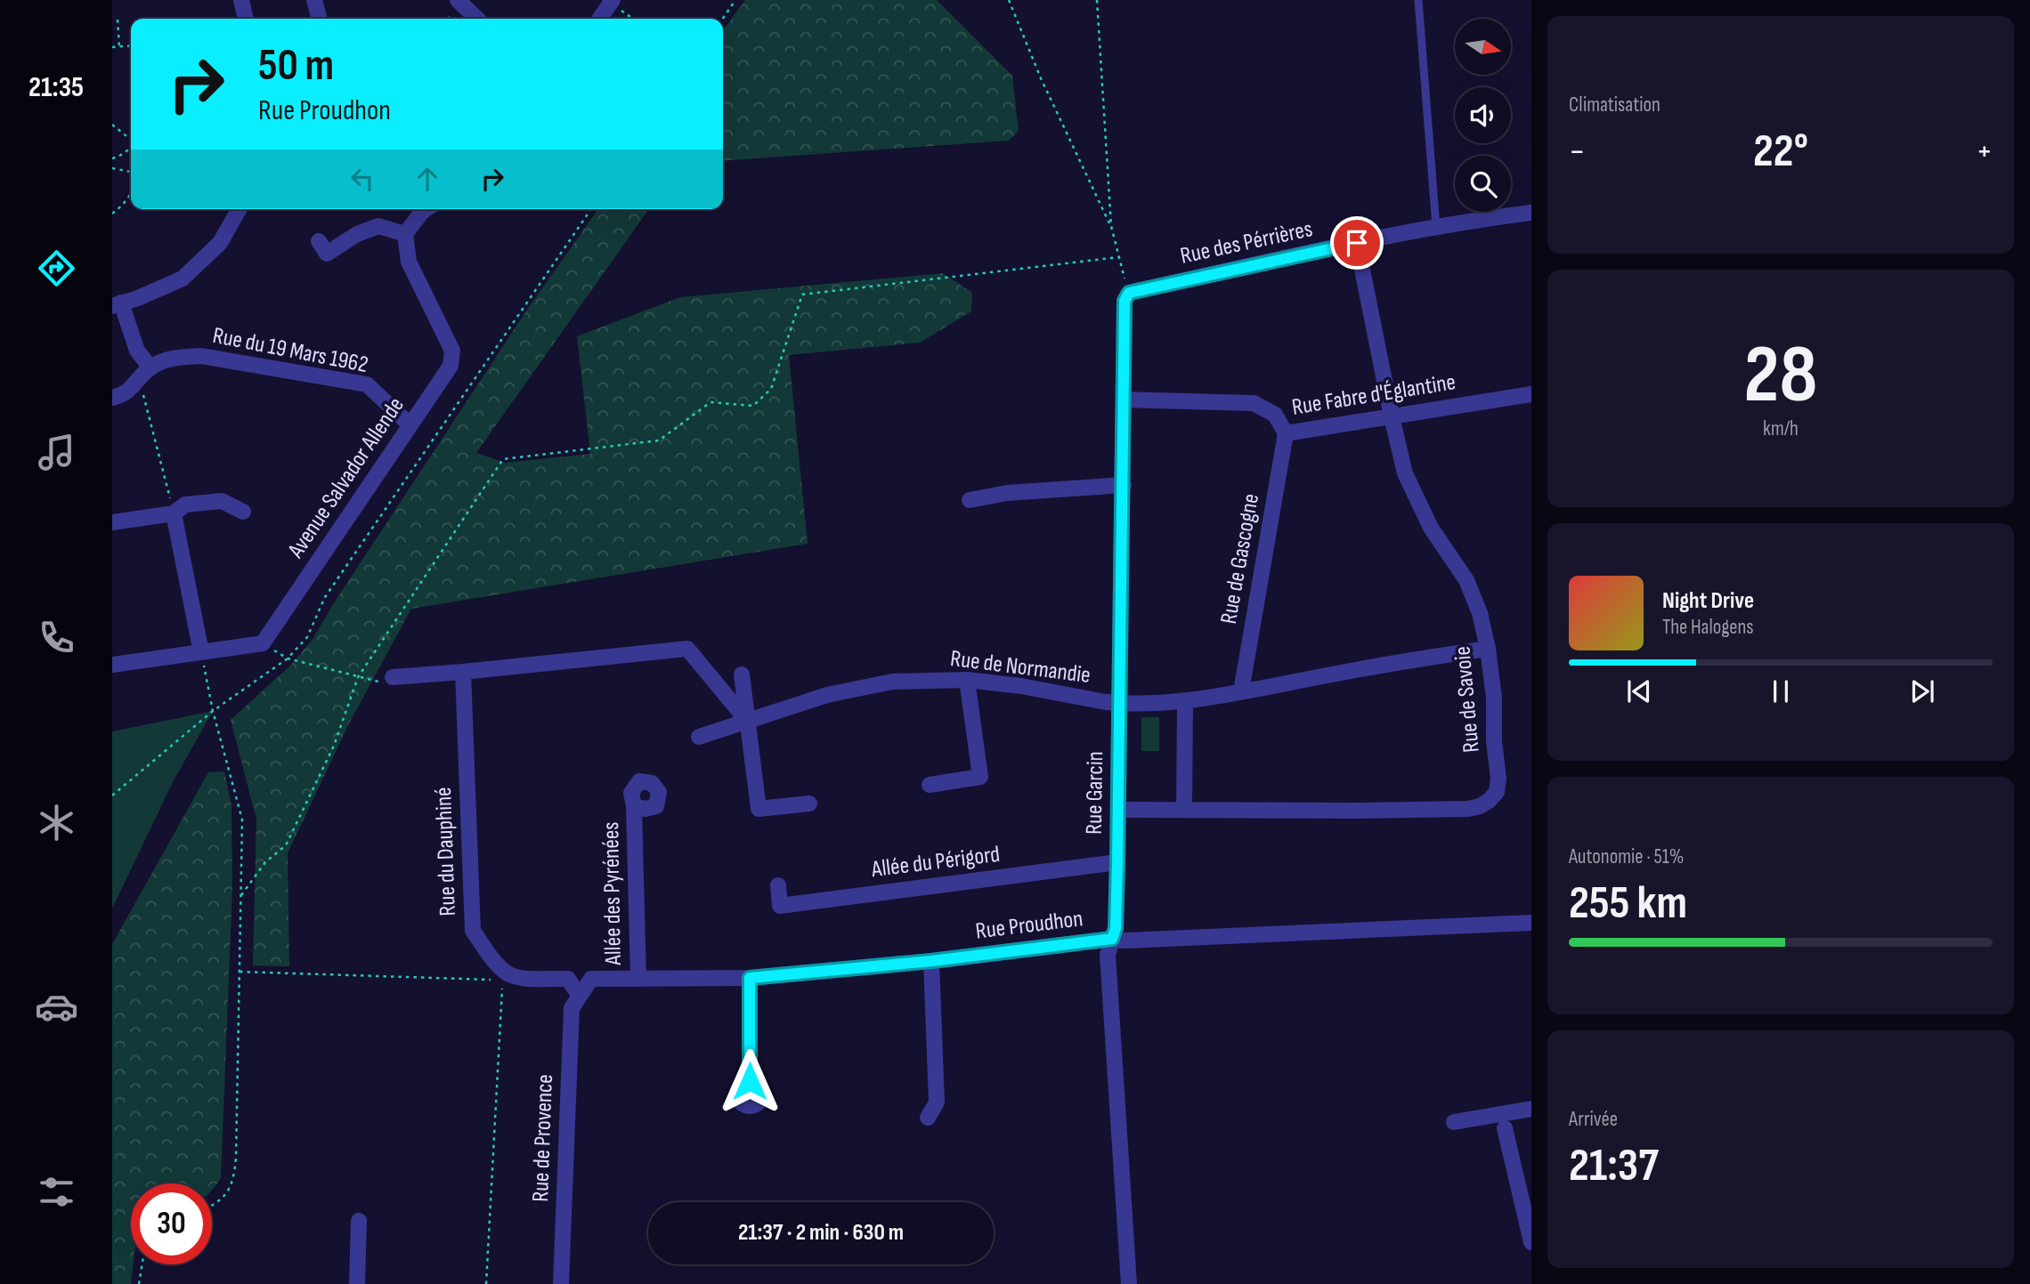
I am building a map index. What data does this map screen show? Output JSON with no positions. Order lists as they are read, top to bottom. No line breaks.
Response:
{"streets":{"street":["Rue des Pérrières","Rue du 19 Mars 1962","Rue Fabre d'Églantine","Avenue Salvador Allende","Rue de Gascogne","Rue de Normandie","Rue de Savoie","Rue Garcin","Rue du Dauphiné","Allée du Périgord","Allée des Pyrénées","Rue Proudhon","Rue de Provence"]},"crossings":[["Rue des Pérrières","Rue de Savoie"],["Rue des Pérrières","Rue Garcin"],["Rue du 19 Mars 1962","Avenue Salvador Allende"],["Rue Fabre d'Églantine","Rue de Gascogne"],["Rue Fabre d'Églantine","Rue de Savoie"],["Rue Fabre d'Églantine","Rue Garcin"],["Rue de Gascogne","Rue de Normandie"],["Rue de Normandie","Rue de Savoie"],["Rue de Normandie","Rue Garcin"],["Rue de Savoie","Rue Garcin"],["Rue Garcin","Allée du Périgord"],["Rue Garcin","Rue Proudhon"],["Allée des Pyrénées","Rue Proudhon"],["Rue Proudhon","Rue de Provence"]],"north":"right","page":{"tabs":"21:35","tile":["Climatisation",["28","km/h"],["Autonomie · 51%","255 km"],["Arrivée","21:37"]],"turn":["50 m","Rue Proudhon"],"heat":["−","22°","+"],"song":["Night Drive","The Halogens"],"limit":"30","trip":"21:37 · 2 min · 630 m"}}
